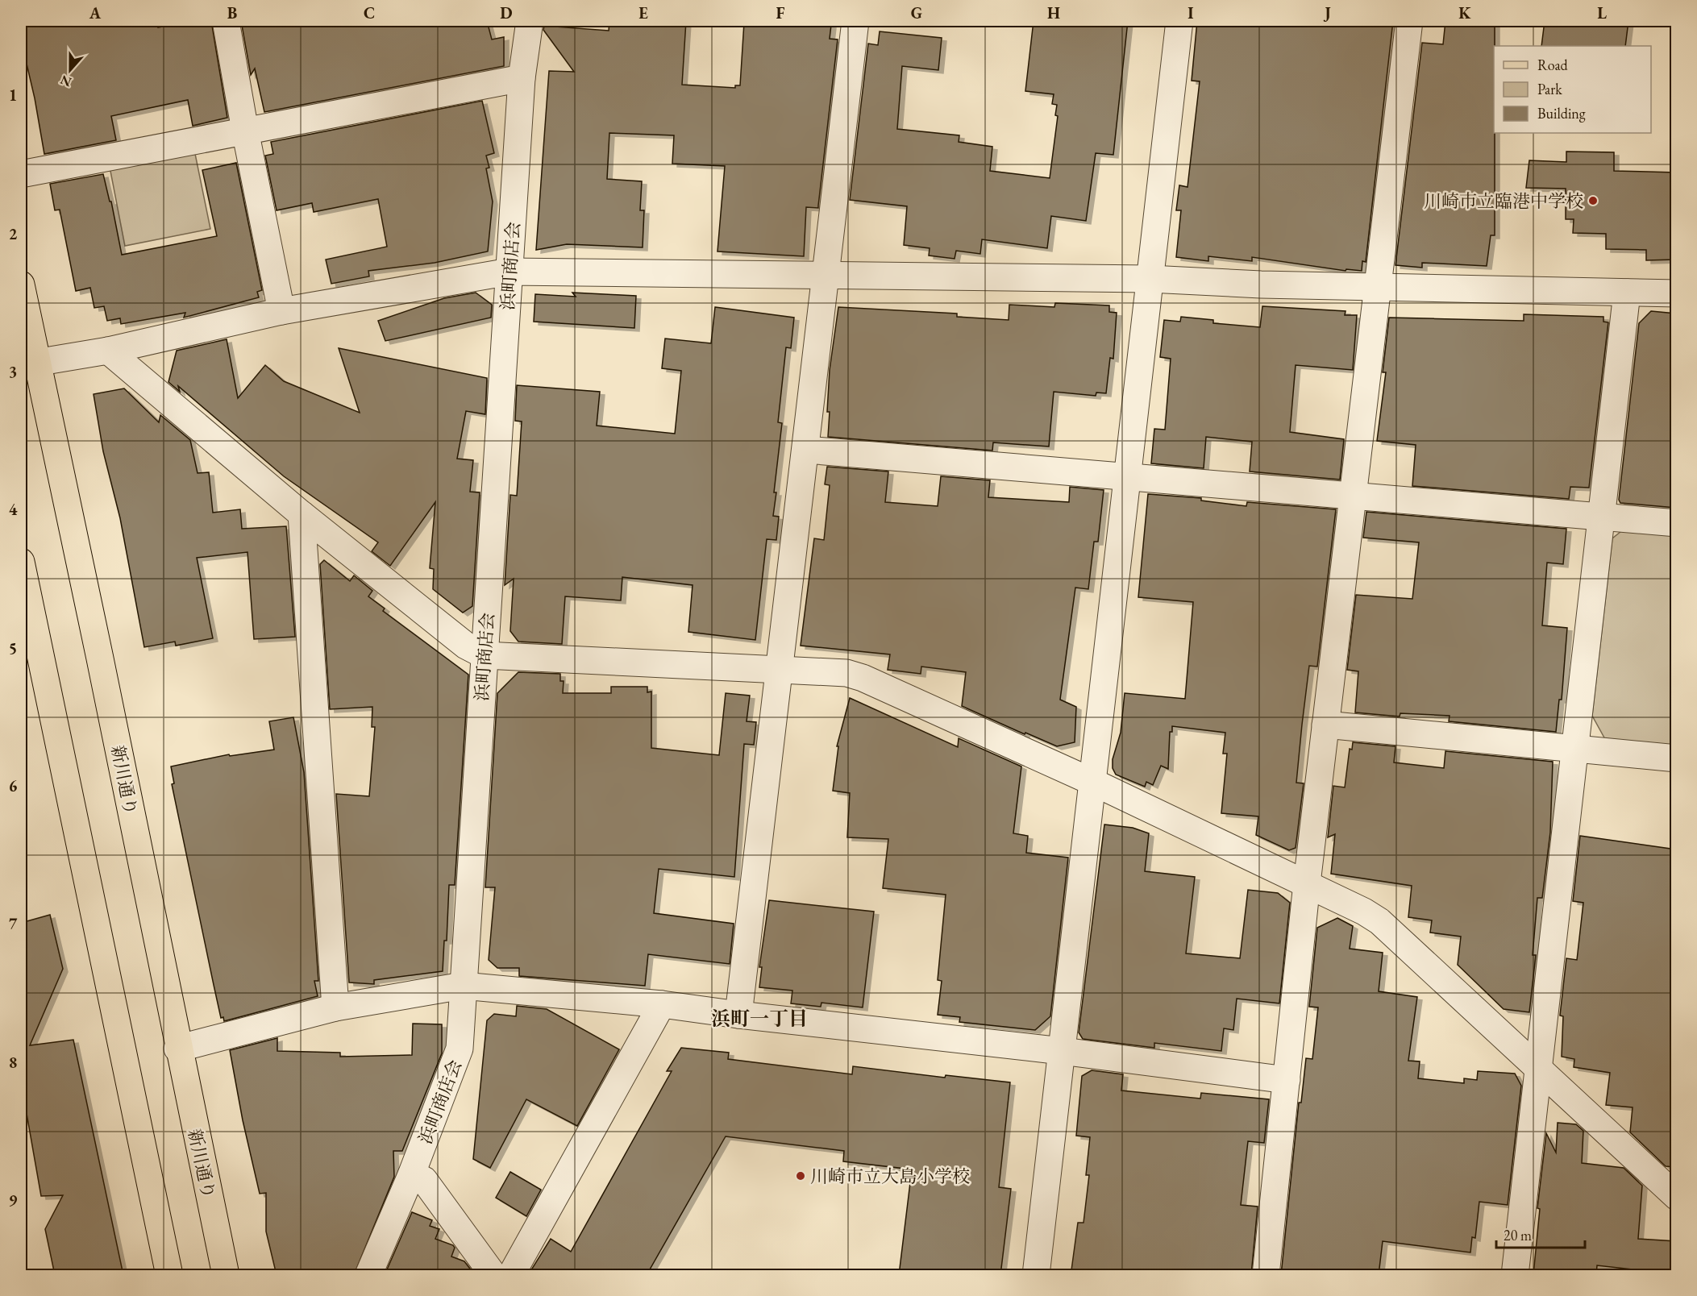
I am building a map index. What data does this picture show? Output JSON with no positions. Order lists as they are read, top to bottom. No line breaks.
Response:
{"streets":{"main road":["新川通り"],"street":["浜町商店会"]},"districts":["浜町一丁目"],"places":["川崎市立臨港中学校","川崎市立大島小学校"],"legend":["Road","Park","Building"],"scale_bar":"20 m","north":"bottom","grid":{"columns":["A","B","C","D","E","F","G","H","I","J","K","L"],"rows":["1","2","3","4","5","6","7","8","9"]}}
